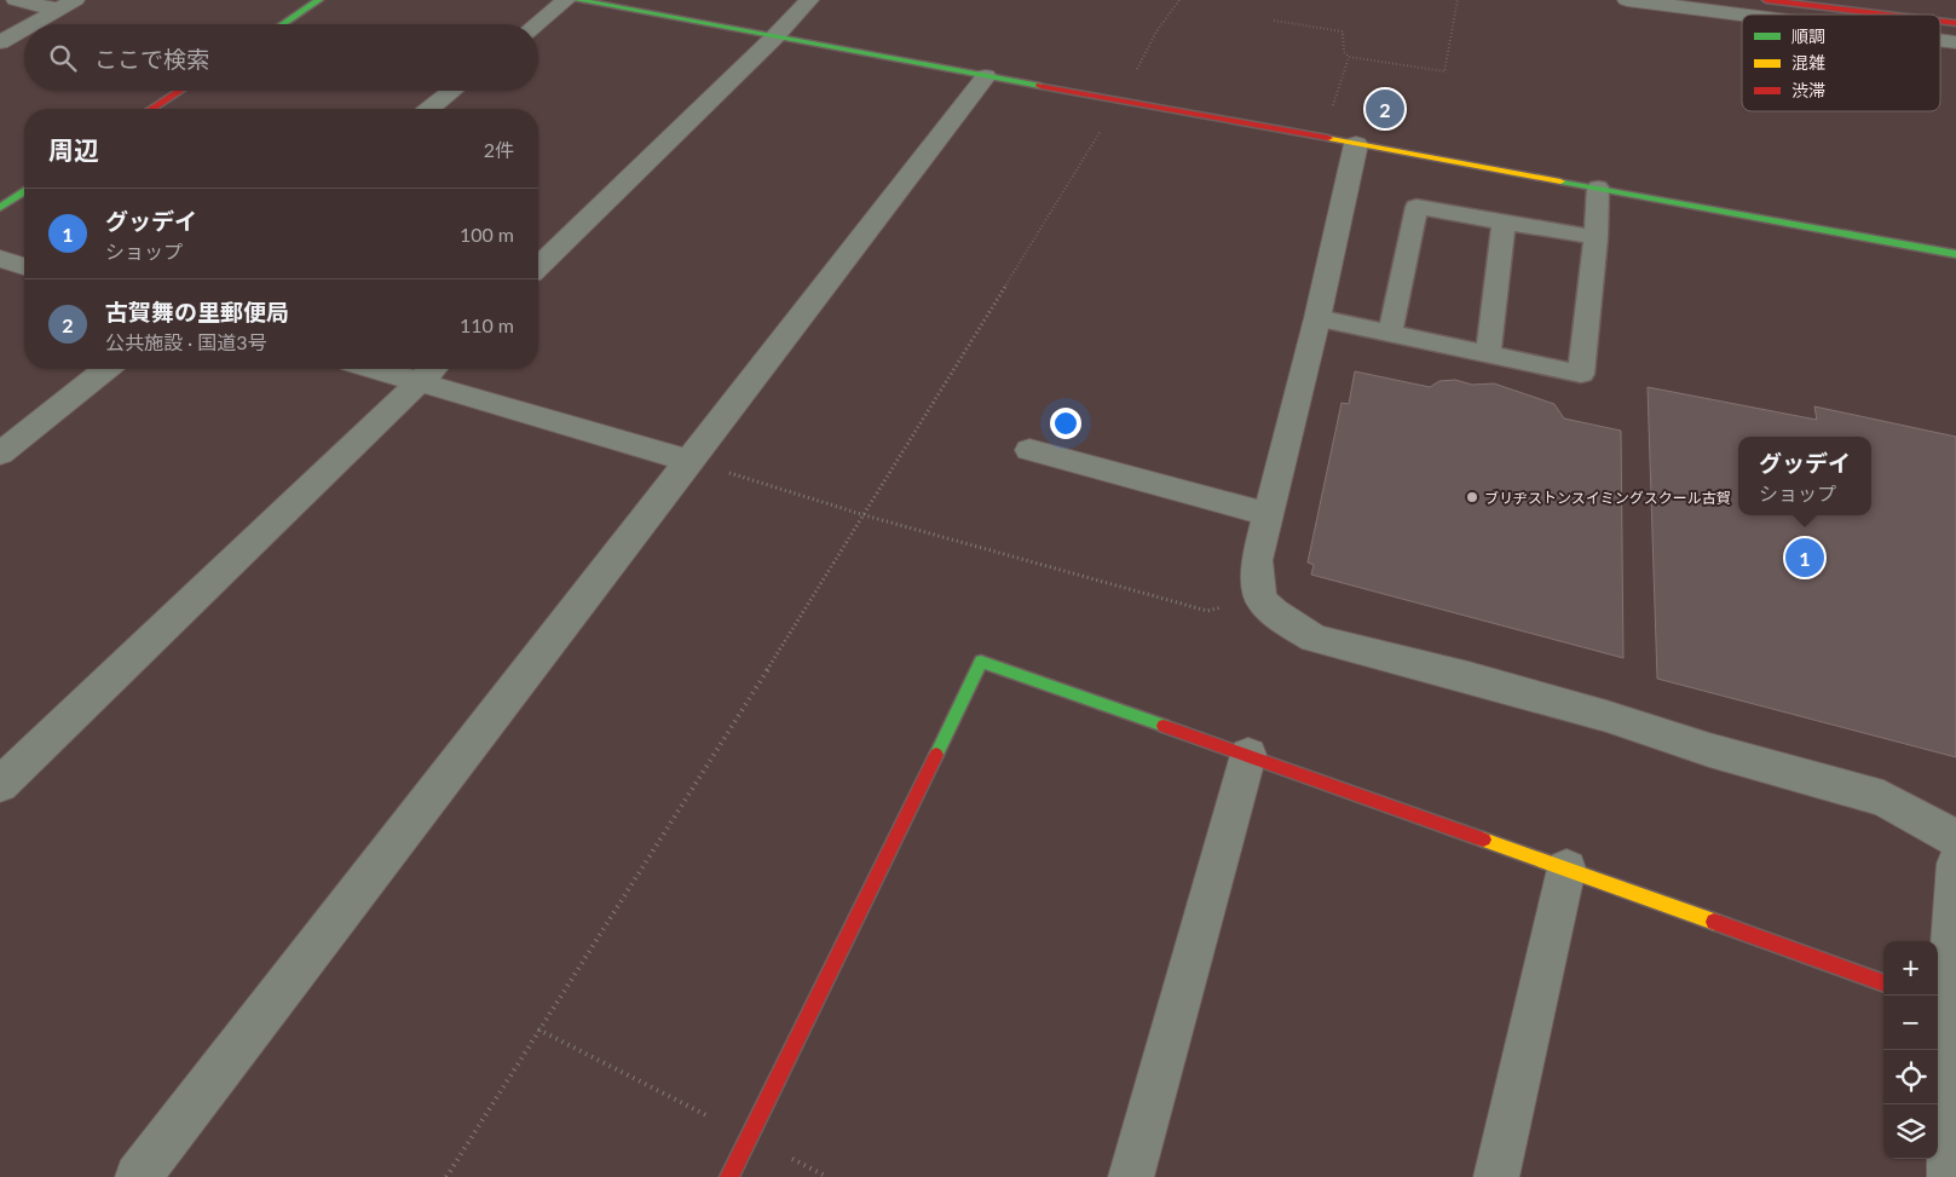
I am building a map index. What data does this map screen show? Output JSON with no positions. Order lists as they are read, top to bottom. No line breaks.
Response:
{"places":["ブリヂストンスイミングスクール古賀"],"legend":["順調","混雑","渋滞"],"page":{"search":"ここで検索","pins":["2","1"],"heading":["周辺","2件"],"list":[{"mark":"1","name":"グッデイ","note":"ショップ","value":"100 m"},{"mark":"2","name":"古賀舞の里郵便局","note":"公共施設 · 国道3号","value":"110 m"}],"popup":["グッデイ","ショップ"],"map_buttons":["+","−"]}}
